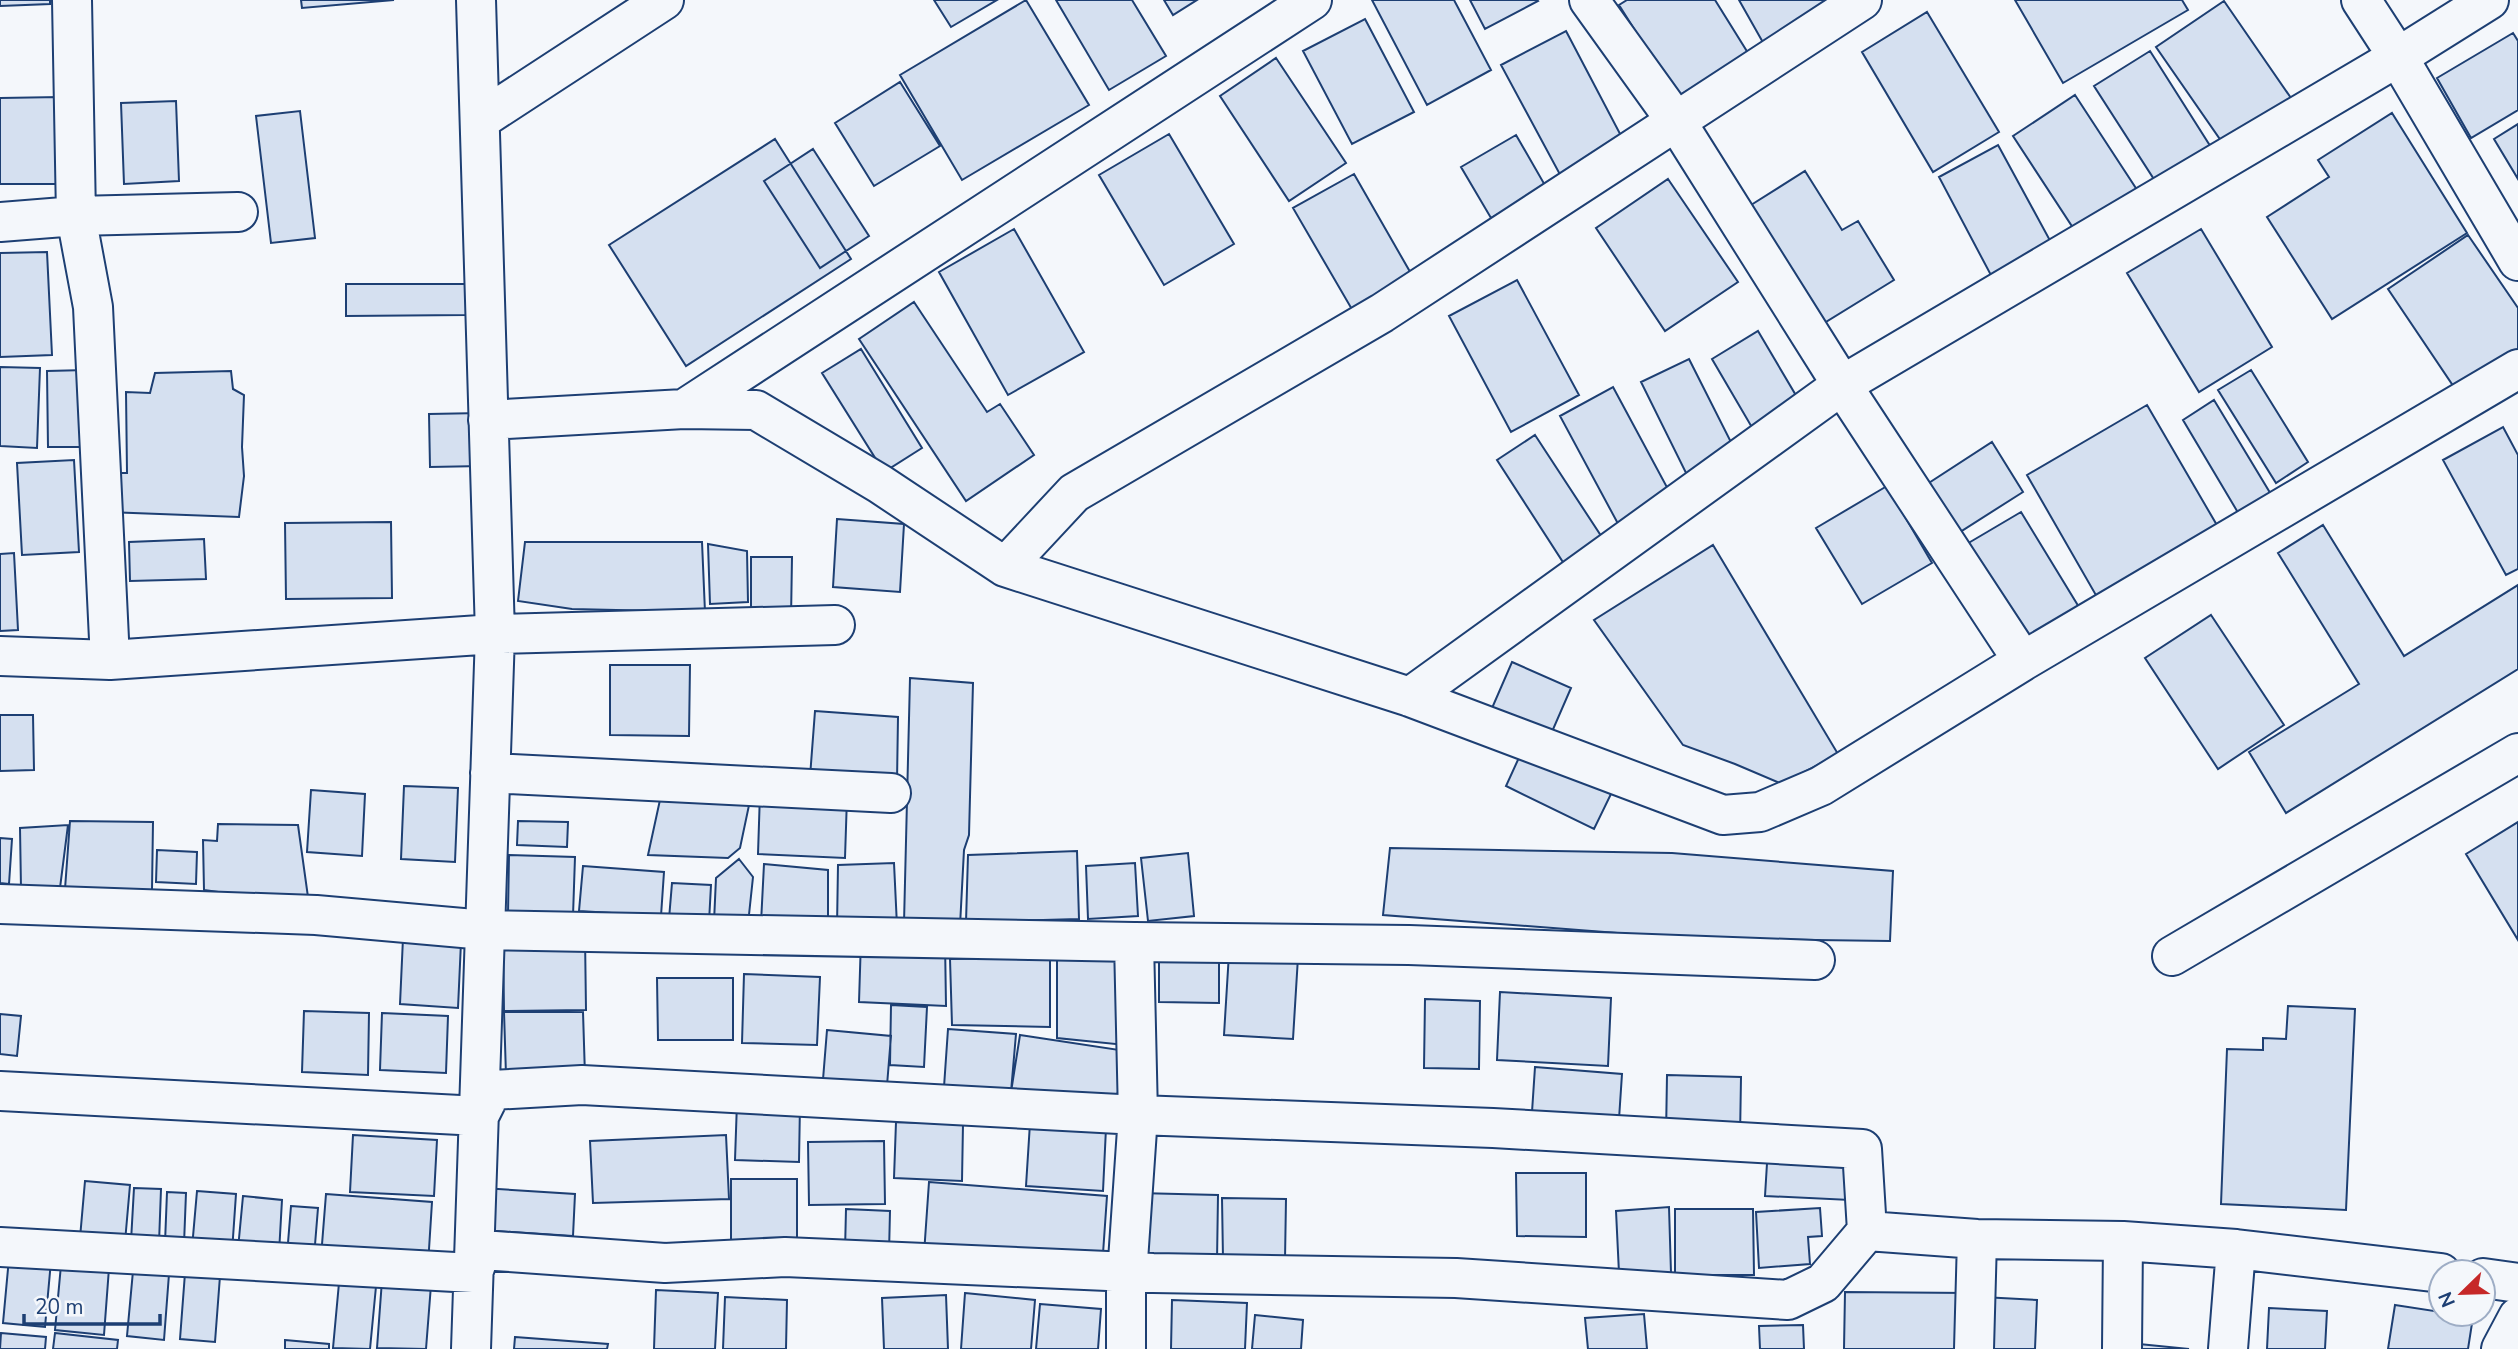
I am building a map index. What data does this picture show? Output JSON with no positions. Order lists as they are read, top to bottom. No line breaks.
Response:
{"scale_bar":"20 m","north":"bottom left"}
